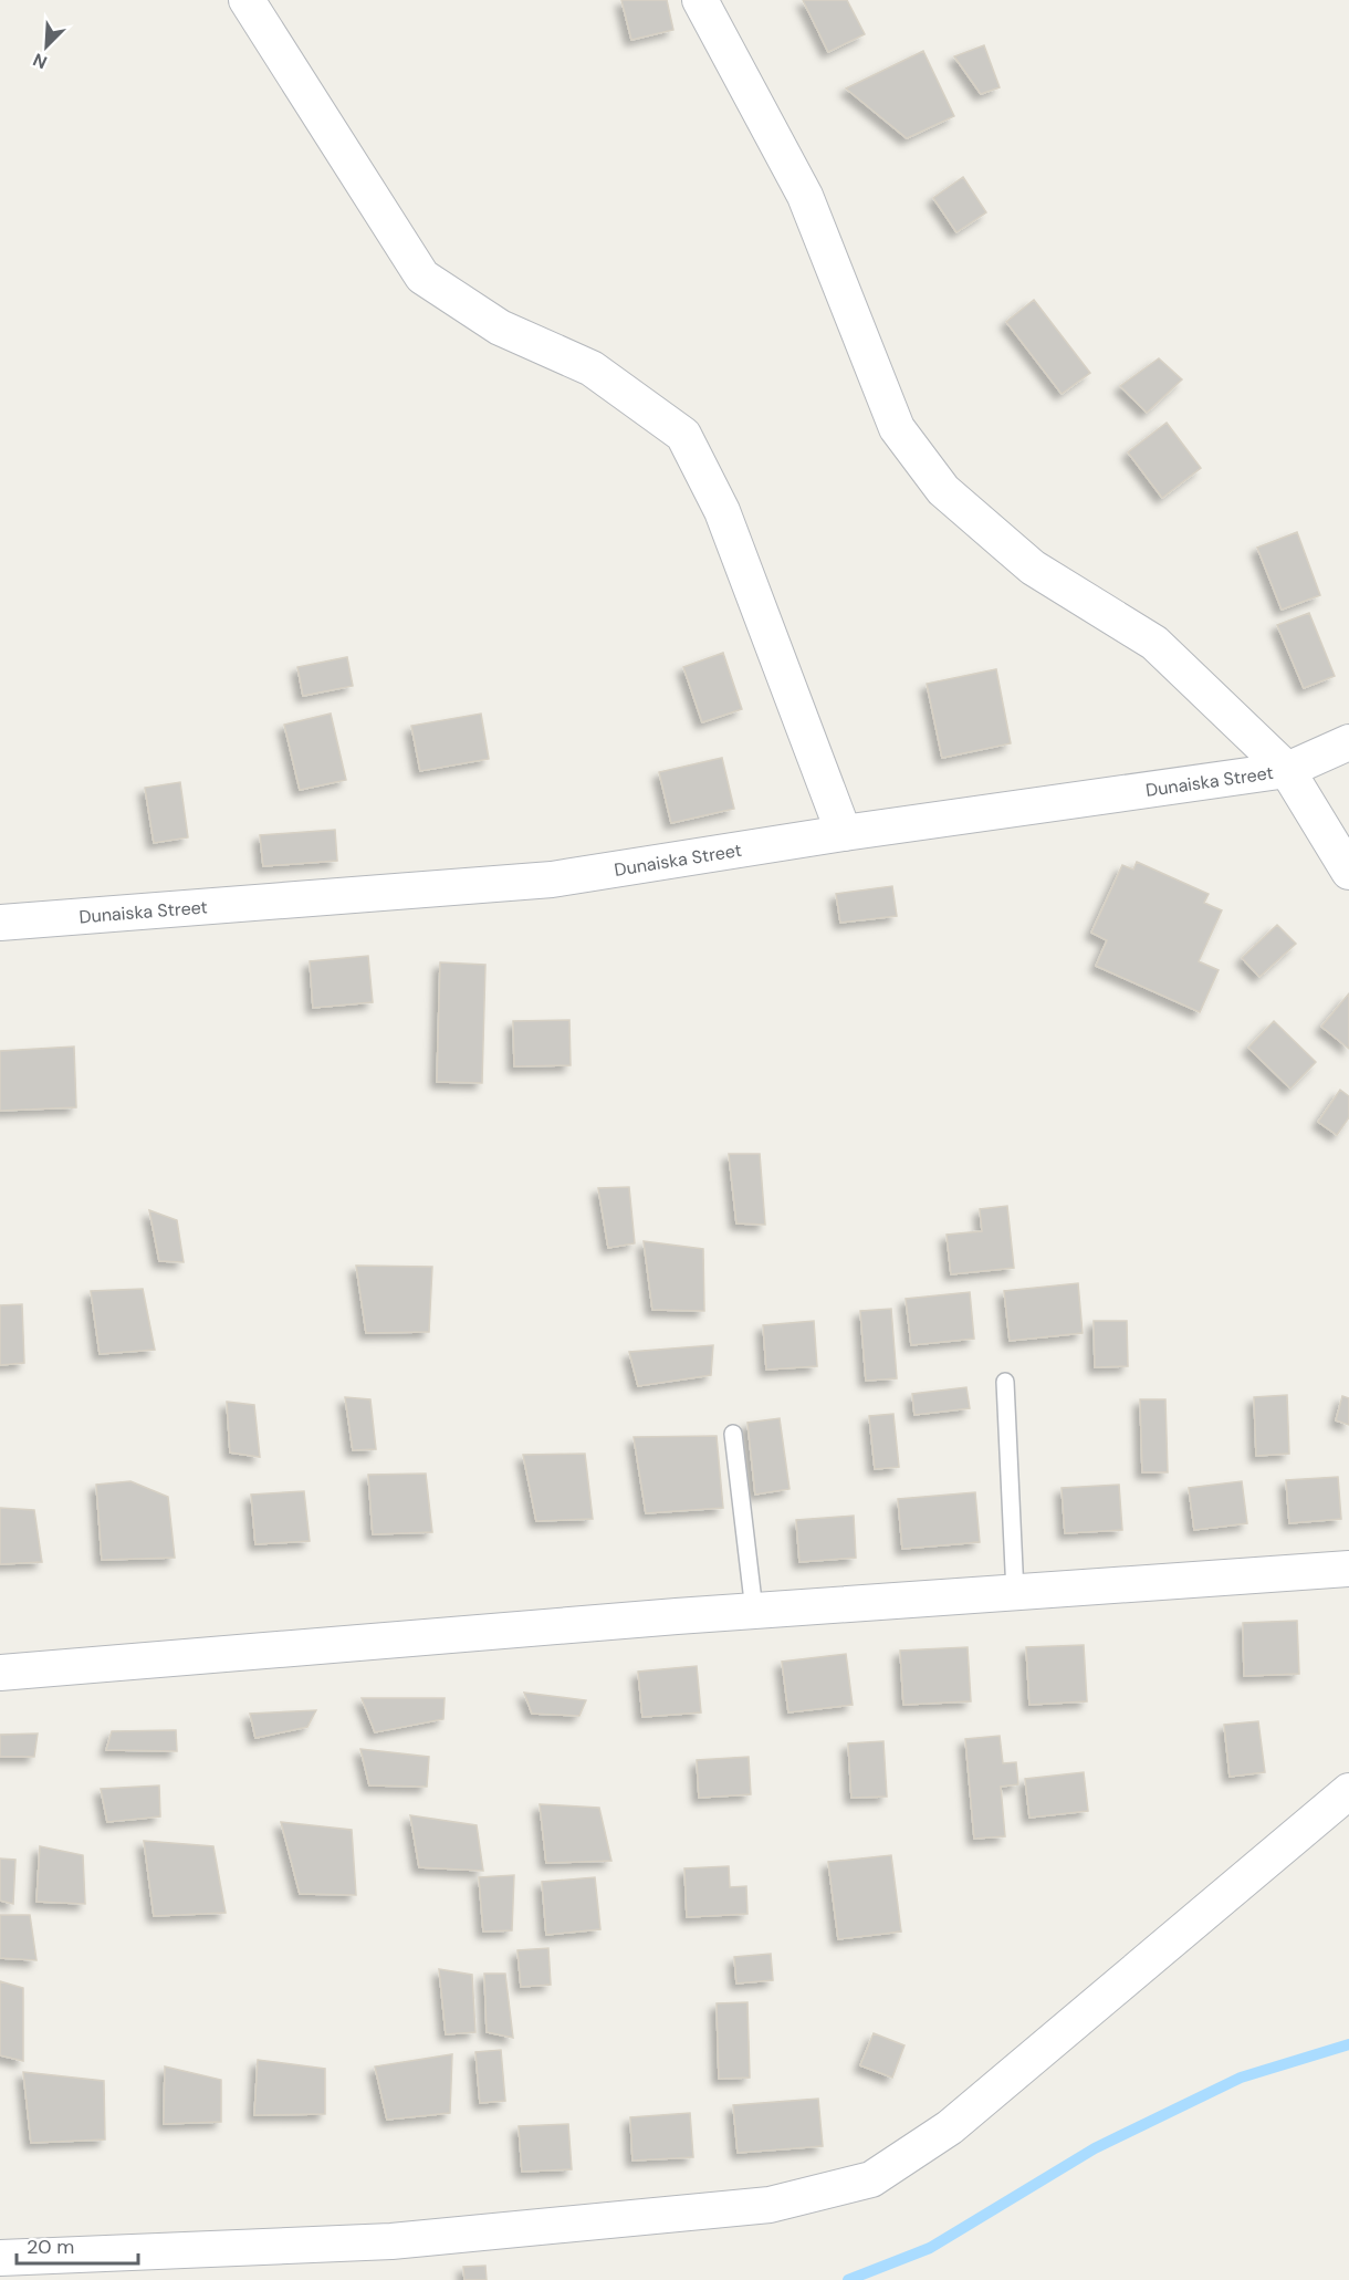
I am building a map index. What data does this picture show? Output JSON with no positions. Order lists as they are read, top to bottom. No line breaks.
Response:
{"streets":{"street":["Dunaiska Street"]},"scale_bar":"20 m","north":"bottom left"}
